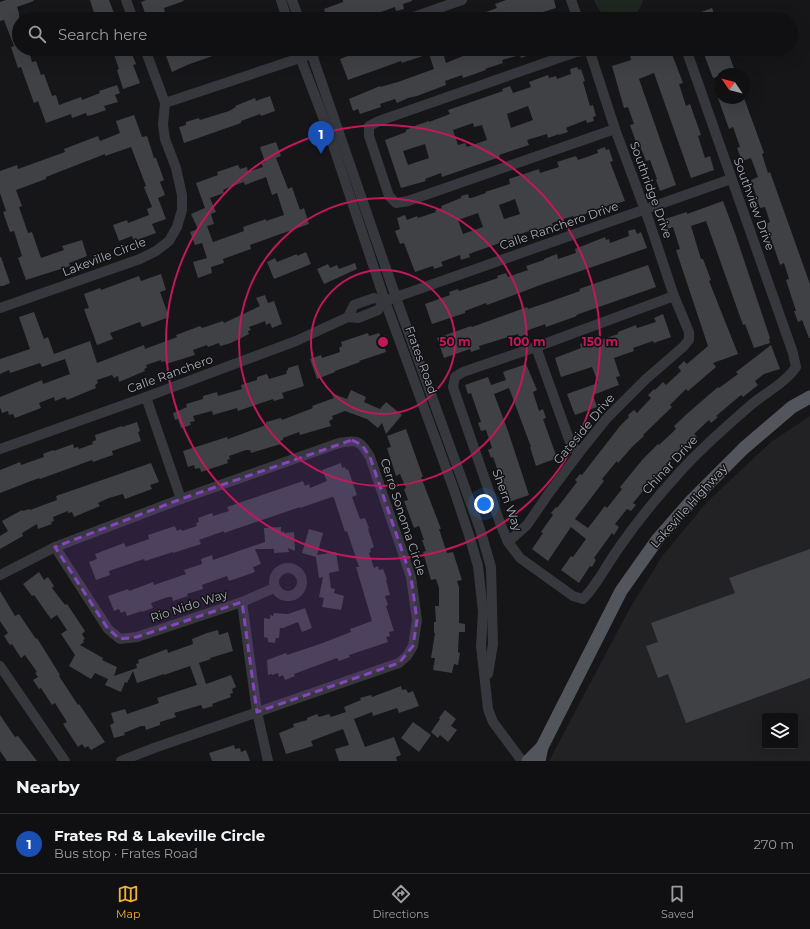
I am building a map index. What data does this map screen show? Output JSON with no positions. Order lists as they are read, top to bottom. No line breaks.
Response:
{"streets":{"main road":["Lakeville Highway"],"street":["Southridge Drive","Southview Drive","Calle Ranchero Drive","Lakeville Circle","Frates Road","Calle Ranchero","Gateside Drive","Chinar Drive","Shern Way","Cerro Sonoma Circle","Rio Nido Way"]},"crossings":[["Southridge Drive","Calle Ranchero Drive"],["Southridge Drive","Gateside Drive"],["Southview Drive","Calle Ranchero Drive"],["Southview Drive","Chinar Drive"],["Calle Ranchero Drive","Frates Road"],["Calle Ranchero Drive","Calle Ranchero"],["Frates Road","Calle Ranchero"],["Gateside Drive","Shern Way"],["Chinar Drive","Shern Way"],["Cerro Sonoma Circle","Rio Nido Way"]],"north":"top left","page":{"search":"Search here","pins":"1","heading":"Nearby","list":[{"mark":"1","name":"Frates Rd & Lakeville Circle","note":"Bus stop · Frates Road","value":"270 m"}],"nav":["Map","Directions","Saved"]},"rings":["50 m","100 m","150 m"]}
